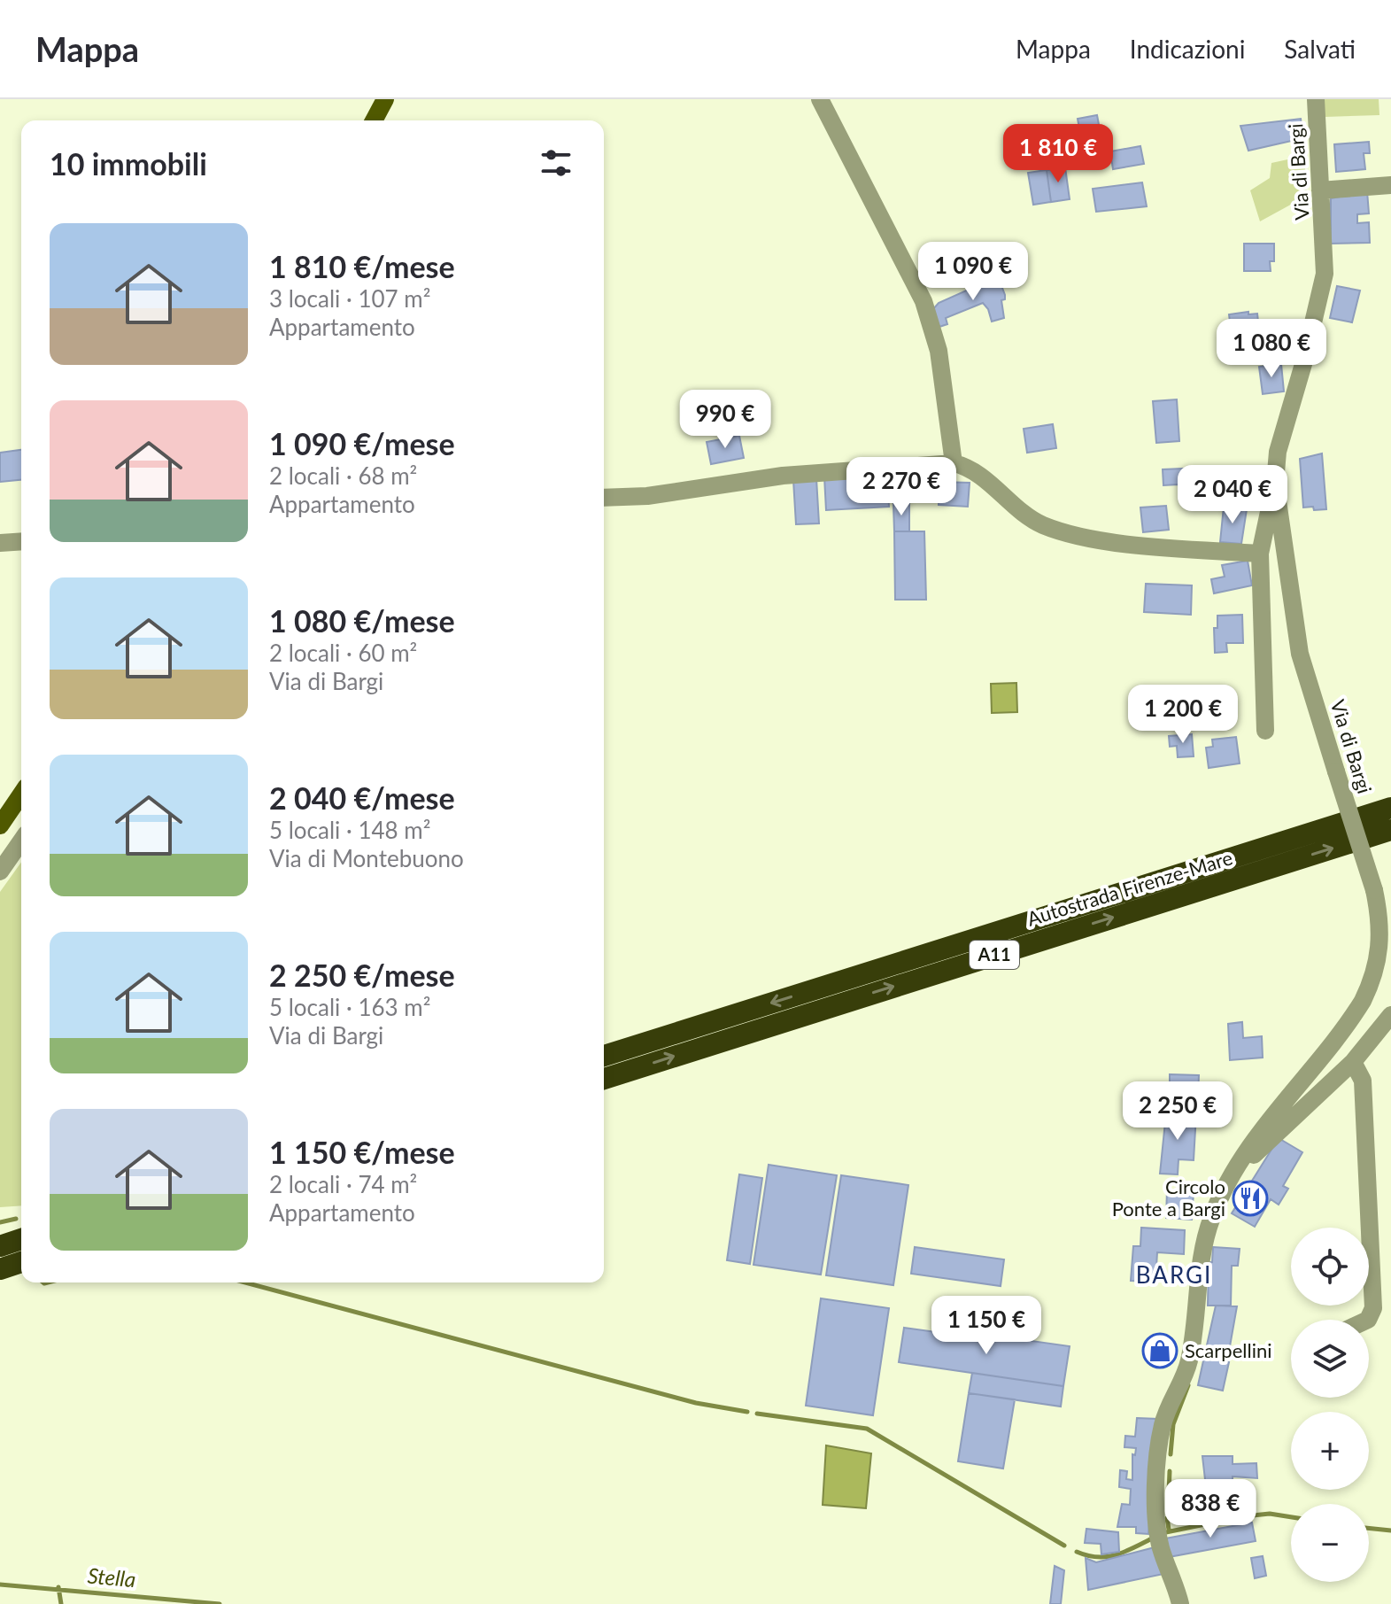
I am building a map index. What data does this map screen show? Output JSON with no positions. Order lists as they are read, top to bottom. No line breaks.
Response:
{"streets":{"highway":["Autostrada Firenze-Mare","A11"],"street":["Via di Bargi"]},"districts":["BARGI"],"water":["Stella"],"places":{"restaurant":["Circolo Ponte a Bargi"],"shop":["Scarpellini"]},"page":{"header":"Mappa","nav":["Mappa","Indicazioni","Salvati"],"heading":"10 immobili","price":["1 810 €","1 090 €","1 080 €","990 €","2 270 €","2 040 €","1 200 €","2 250 €","1 150 €","838 €"],"list":[{"name":"1 810 €/mese","note":"3 locali · 107 m² · Appartamento"},{"name":"1 090 €/mese","note":"2 locali · 68 m² · Appartamento"},{"name":"1 080 €/mese","note":"2 locali · 60 m² · Via di Bargi"},{"name":"2 040 €/mese","note":"5 locali · 148 m² · Via di Montebuono"},{"name":"2 250 €/mese","note":"5 locali · 163 m² · Via di Bargi"},{"name":"1 150 €/mese","note":"2 locali · 74 m² · Appartamento"}],"map_buttons":["+","−"]}}
